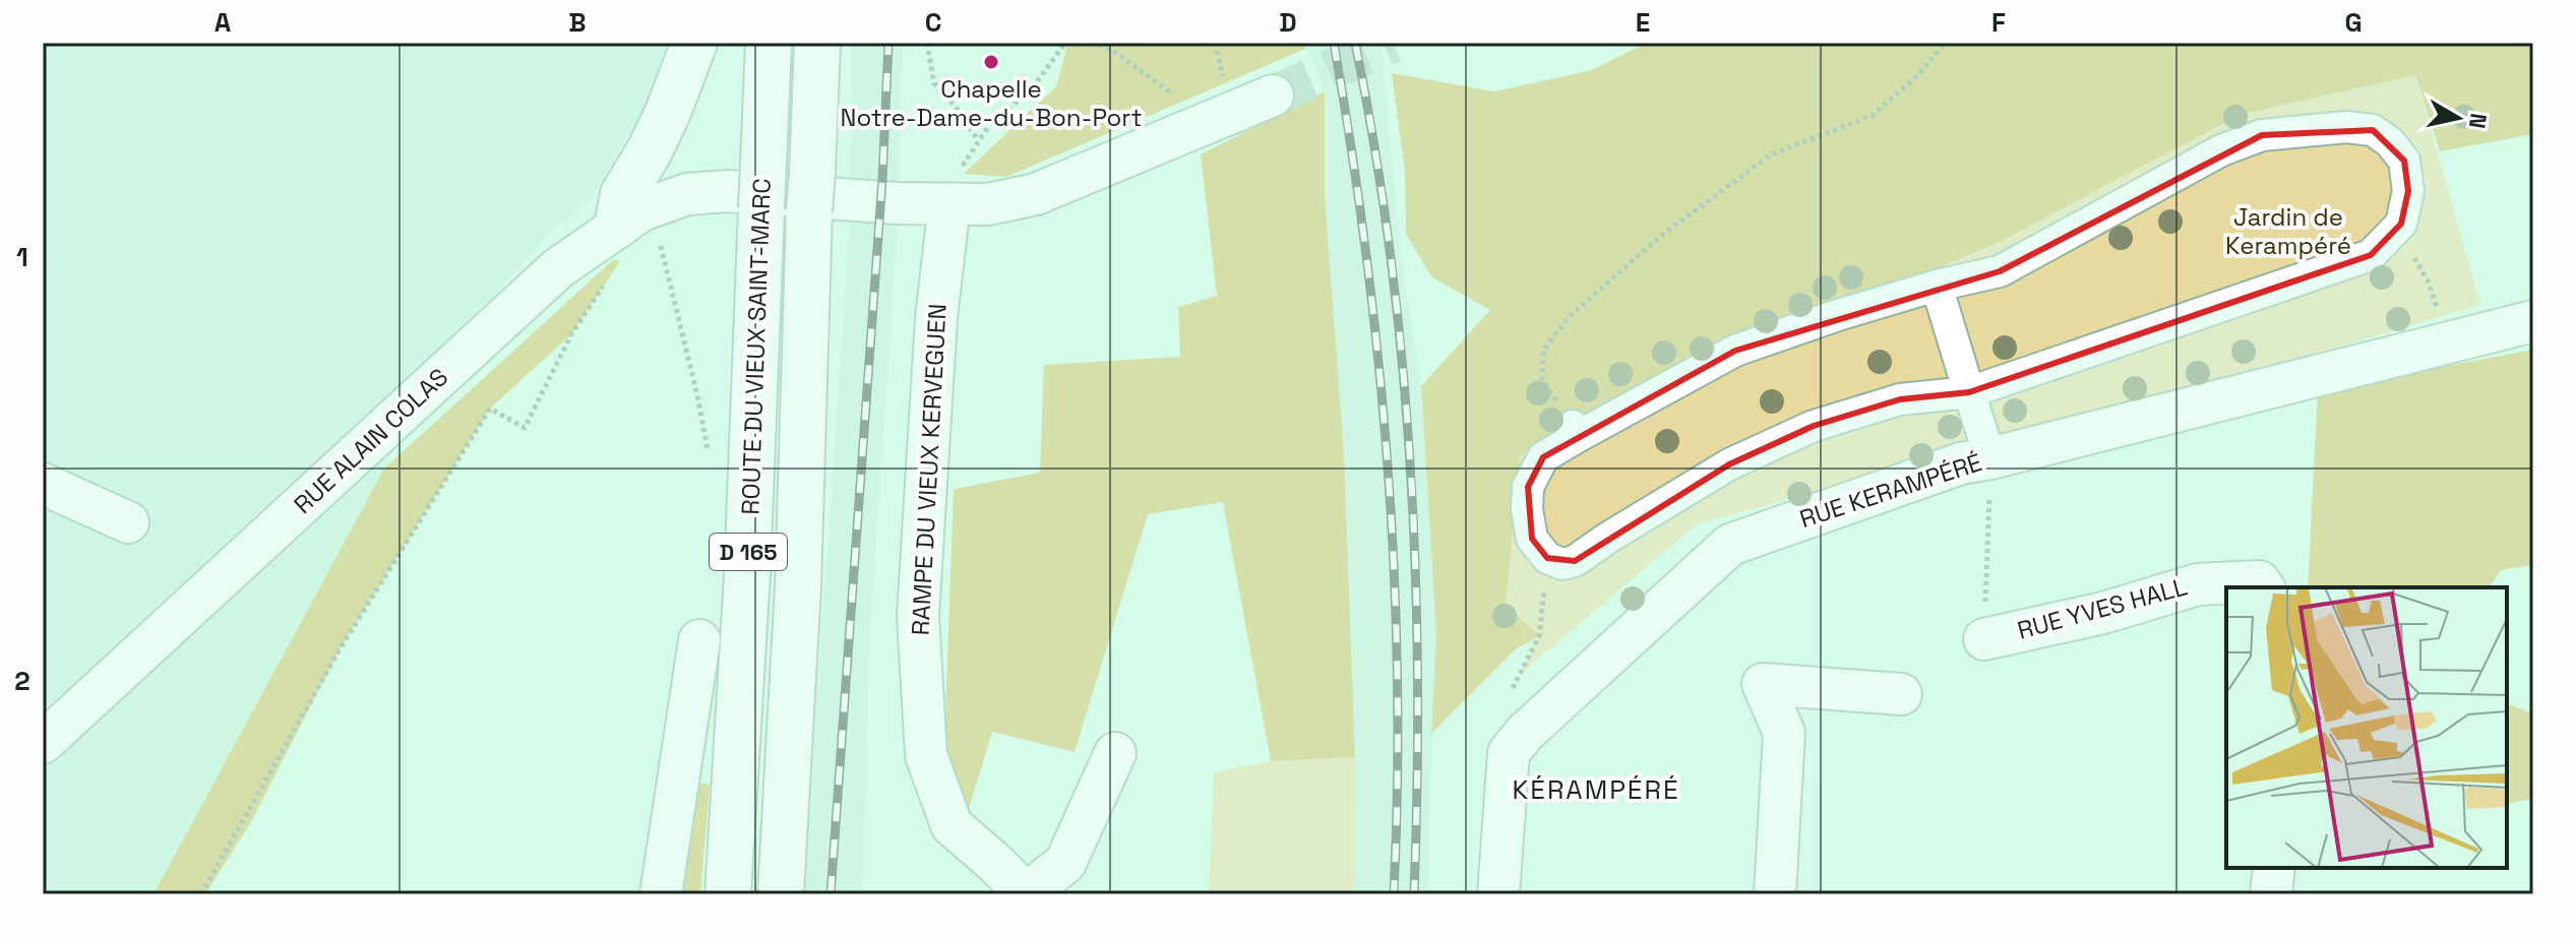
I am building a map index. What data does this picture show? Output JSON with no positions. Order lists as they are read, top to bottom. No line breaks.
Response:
{"streets":{"highway":["ROUTE DU VIEUX SAINT-MARC","D 165"],"street":["RUE ALAIN COLAS","RAMPE DU VIEUX KERVEGUEN","RUE KERAMPÉRÉ","RUE YVES HALL"]},"crossings":[["ROUTE DU VIEUX SAINT-MARC","RUE ALAIN COLAS"],["RUE ALAIN COLAS","RAMPE DU VIEUX KERVEGUEN"]],"districts":["KÉRAMPÉRÉ"],"parks":["Jardin de Kerampéré"],"places":["Chapelle Notre-Dame-du-Bon-Port"],"north":"right","grid":{"columns":["A","B","C","D","E","F","G"],"rows":["1","2"]}}
